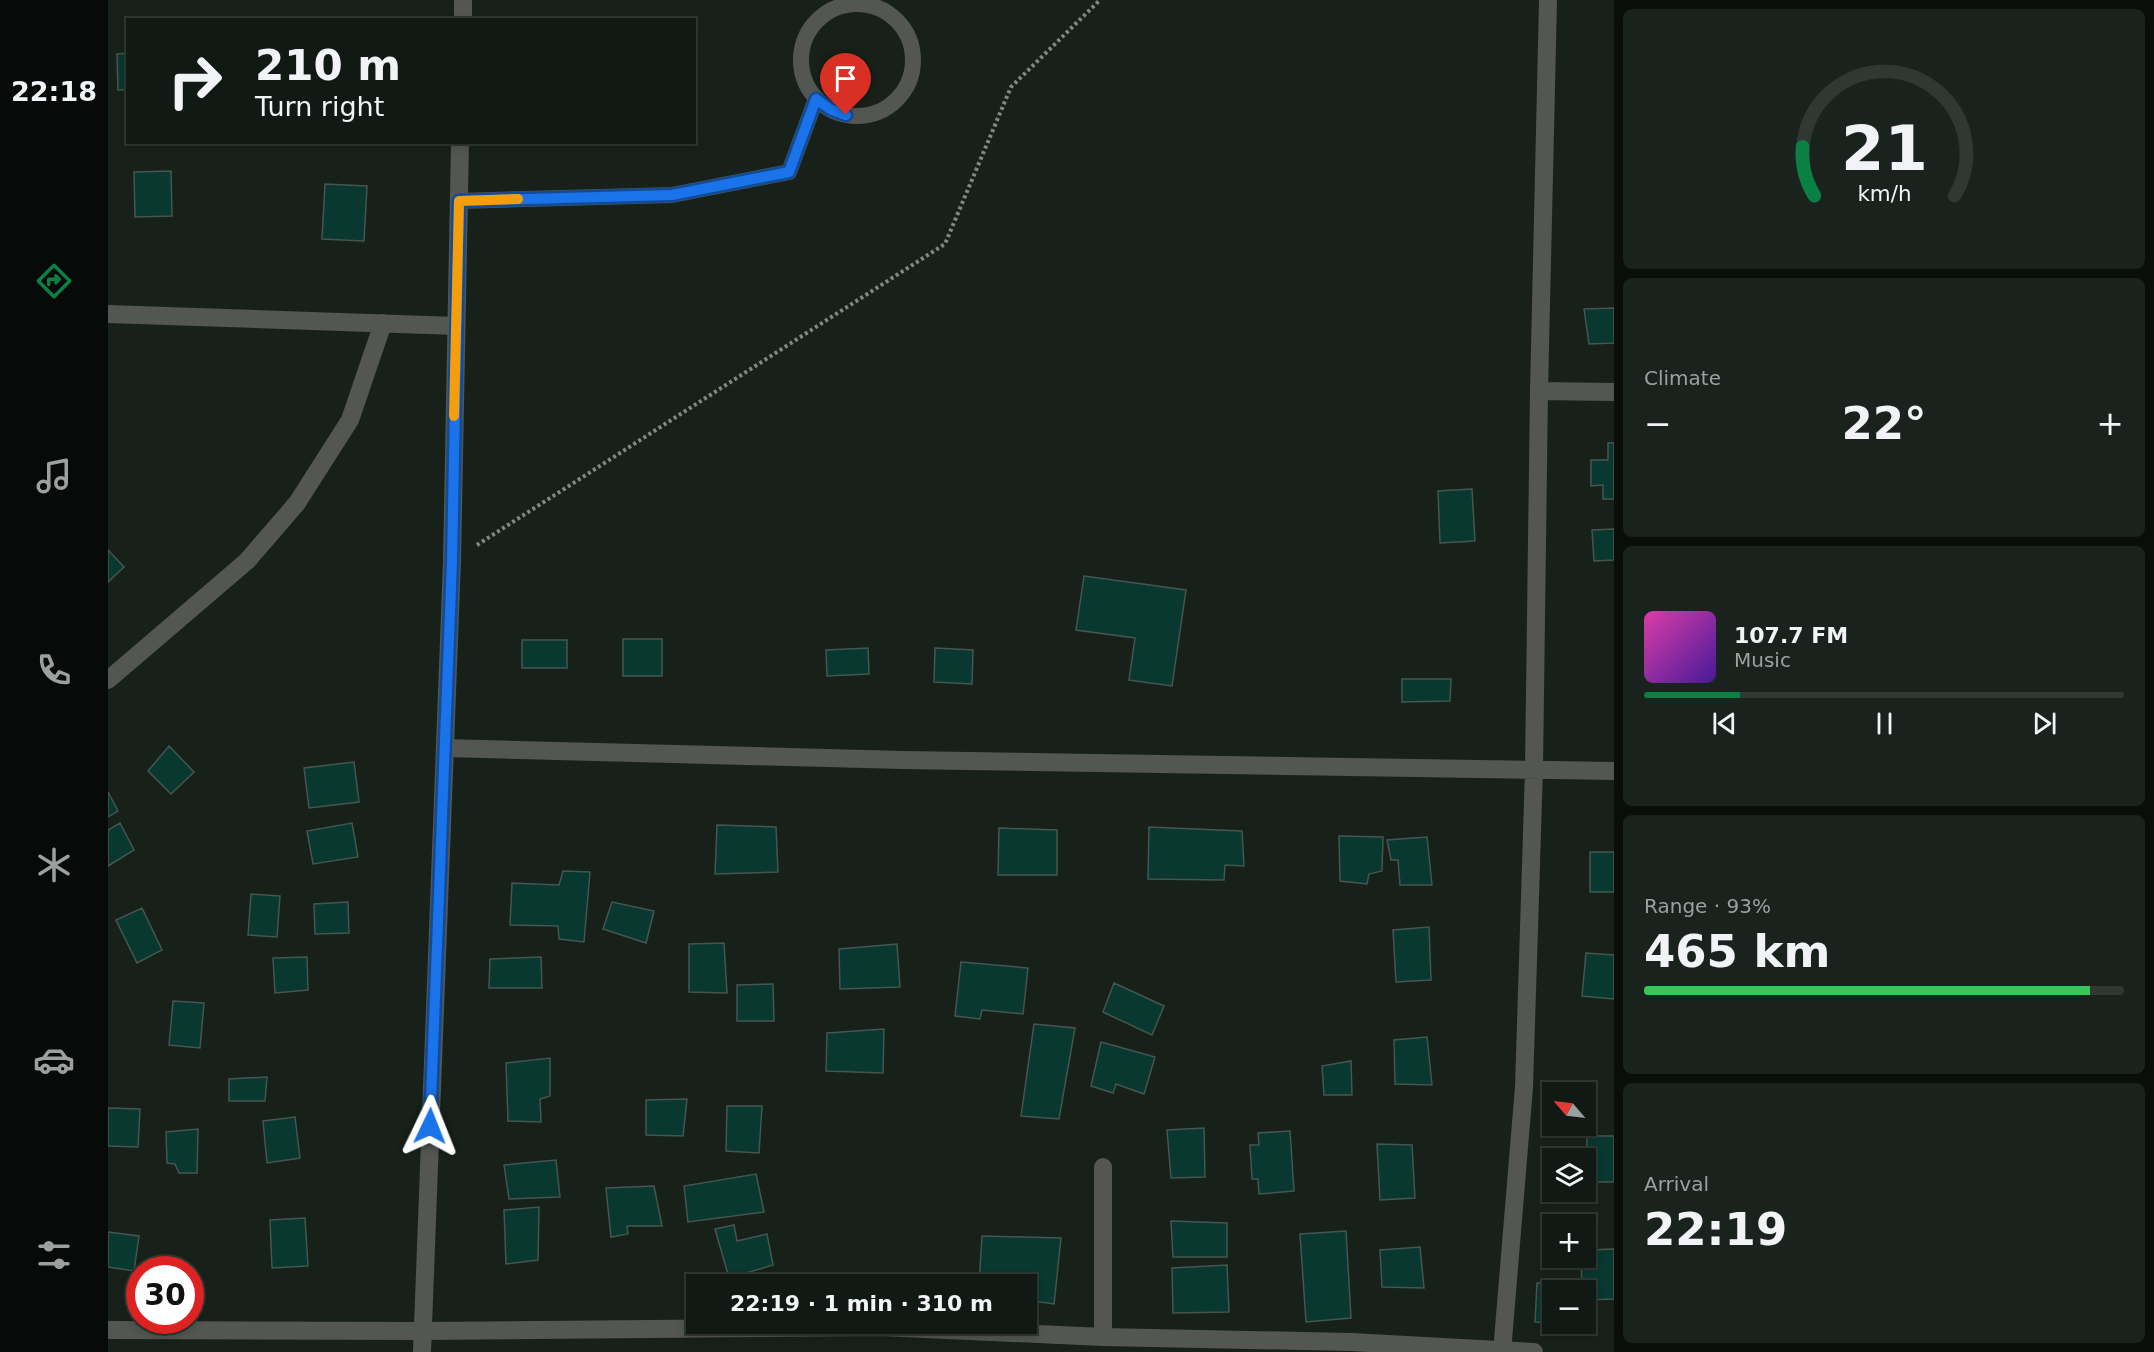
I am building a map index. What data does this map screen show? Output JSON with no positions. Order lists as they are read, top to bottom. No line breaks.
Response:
{"north":"top left","page":{"tabs":"22:18","turn":["210 m","Turn right"],"tile":["Climate",["Range · 93%","465 km"],["Arrival","22:19"]],"heat":["−","22°","+"],"song":["107.7 FM","Music"],"map_buttons":["+","−"],"limit":"30","trip":"22:19 · 1 min · 310 m","gauge":["21","km/h"]}}
